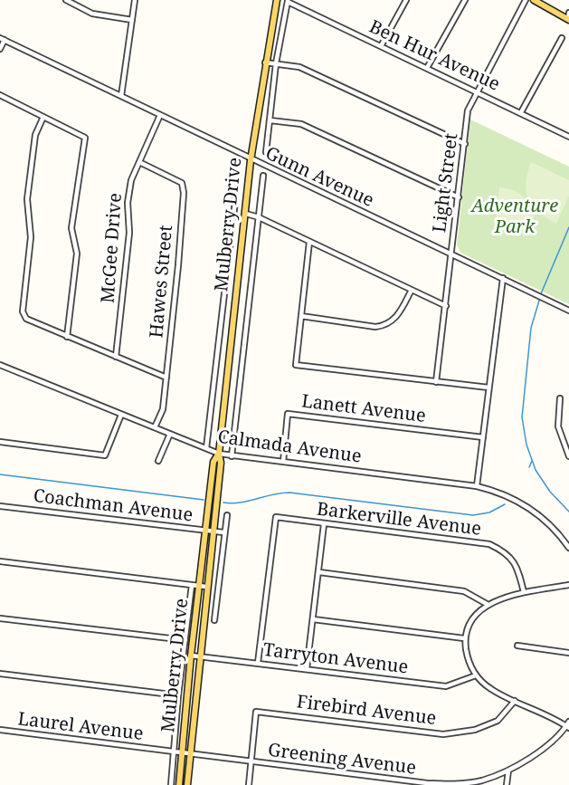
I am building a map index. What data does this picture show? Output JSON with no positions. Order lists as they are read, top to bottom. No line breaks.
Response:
{"streets":{"main road":["Mulberry Drive"],"street":["Ben Hur Avenue","Gunn Avenue","Light Street","McGee Drive","Hawes Street","Lanett Avenue","Calmada Avenue","Coachman Avenue","Barkerville Avenue","Tarryton Avenue","Firebird Avenue","Laurel Avenue","Greening Avenue"]},"crossings":[["Ben Hur Avenue","Light Street"],["Ben Hur Avenue","Mulberry Drive"],["Gunn Avenue","Light Street"],["Gunn Avenue","Mulberry Drive"],["Gunn Avenue","McGee Drive"],["Mulberry Drive","Calmada Avenue"],["Mulberry Drive","Coachman Avenue"],["Mulberry Drive","Tarryton Avenue"],["Mulberry Drive","Laurel Avenue"],["Mulberry Drive","Greening Avenue"],["McGee Drive","Hawes Street"],["Hawes Street","Calmada Avenue"],["Lanett Avenue","Calmada Avenue"],["Barkerville Avenue","Tarryton Avenue"],["Firebird Avenue","Greening Avenue"],["Laurel Avenue","Greening Avenue"]],"parks":["Adventure Park"]}
